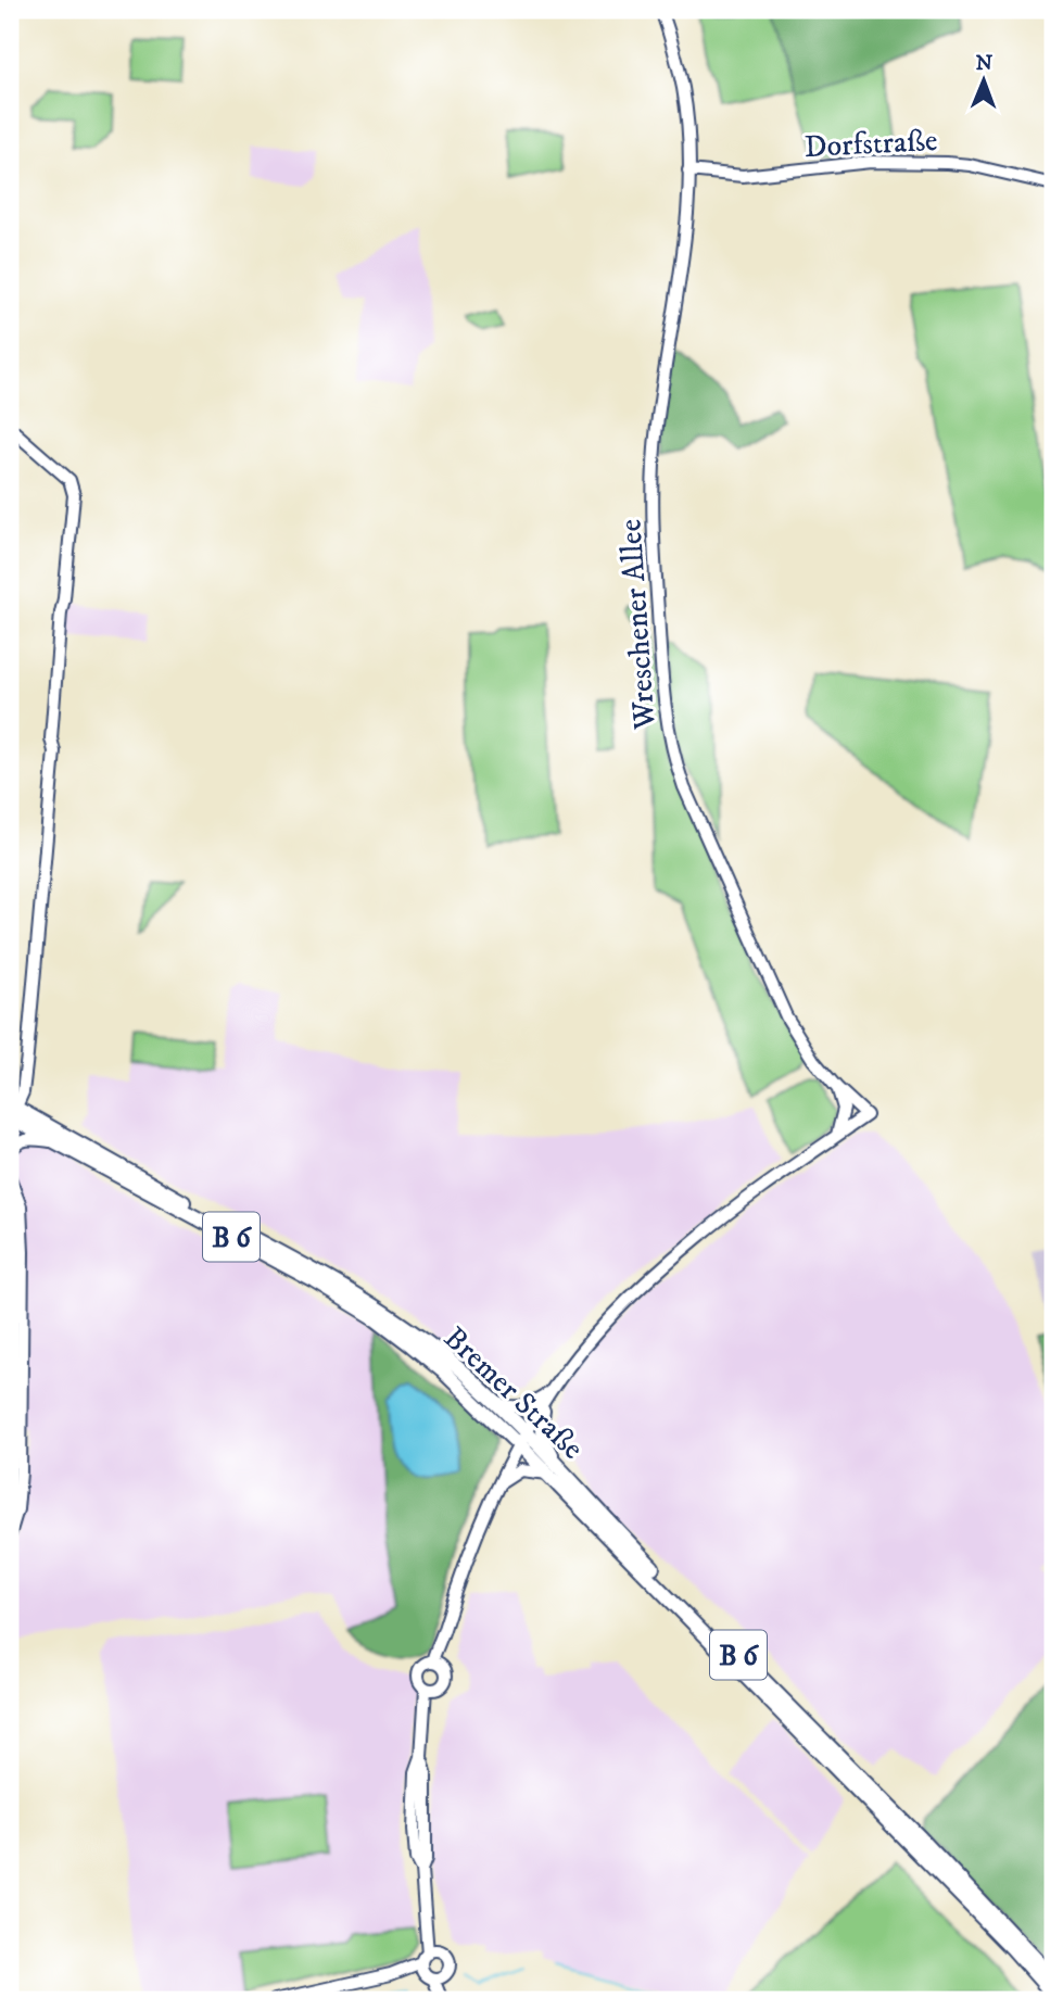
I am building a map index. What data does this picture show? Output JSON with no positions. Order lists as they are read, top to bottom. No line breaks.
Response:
{"streets":{"main road":["B 6","Bremer Straße"],"street":["Dorfstraße","Wreschener Allee"]},"crossings":[["Dorfstraße","Wreschener Allee"],["B 6","Bremer Straße"]],"north":"top"}
